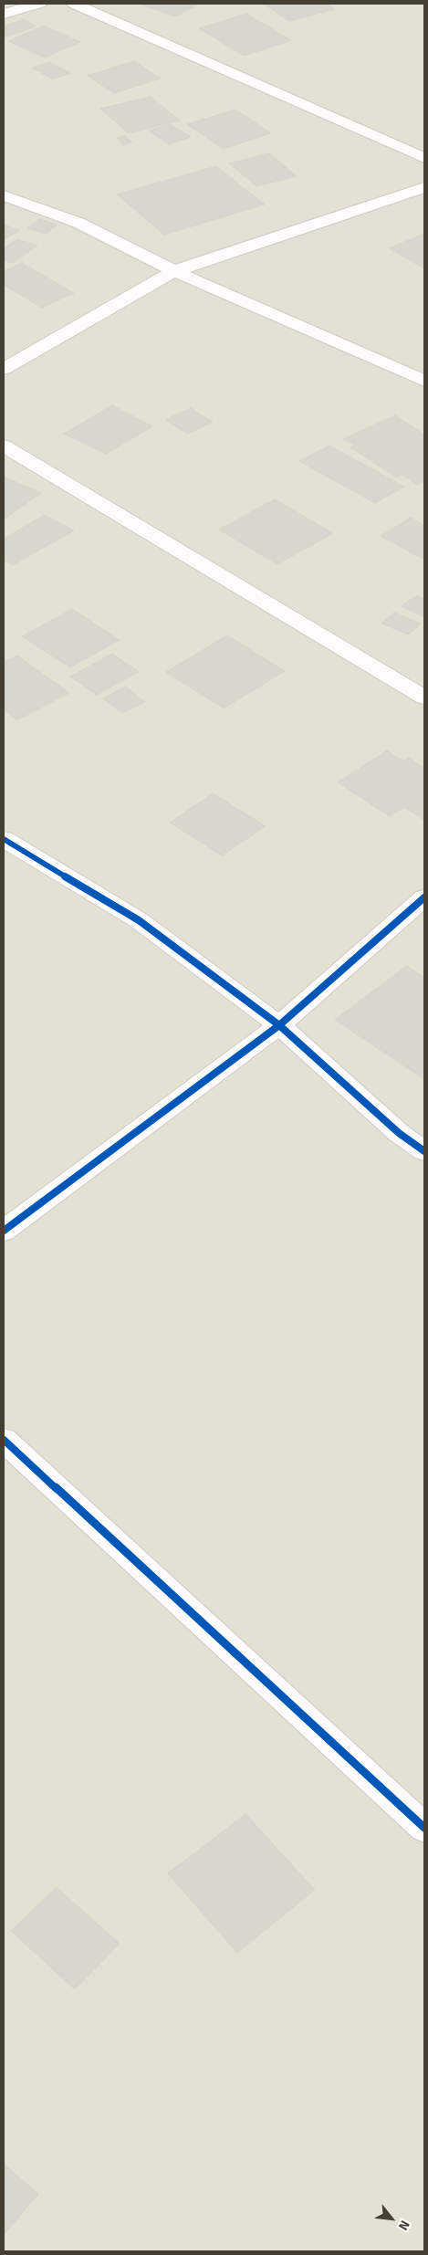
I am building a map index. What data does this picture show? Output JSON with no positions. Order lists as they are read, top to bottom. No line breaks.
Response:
{"north":"bottom right"}
